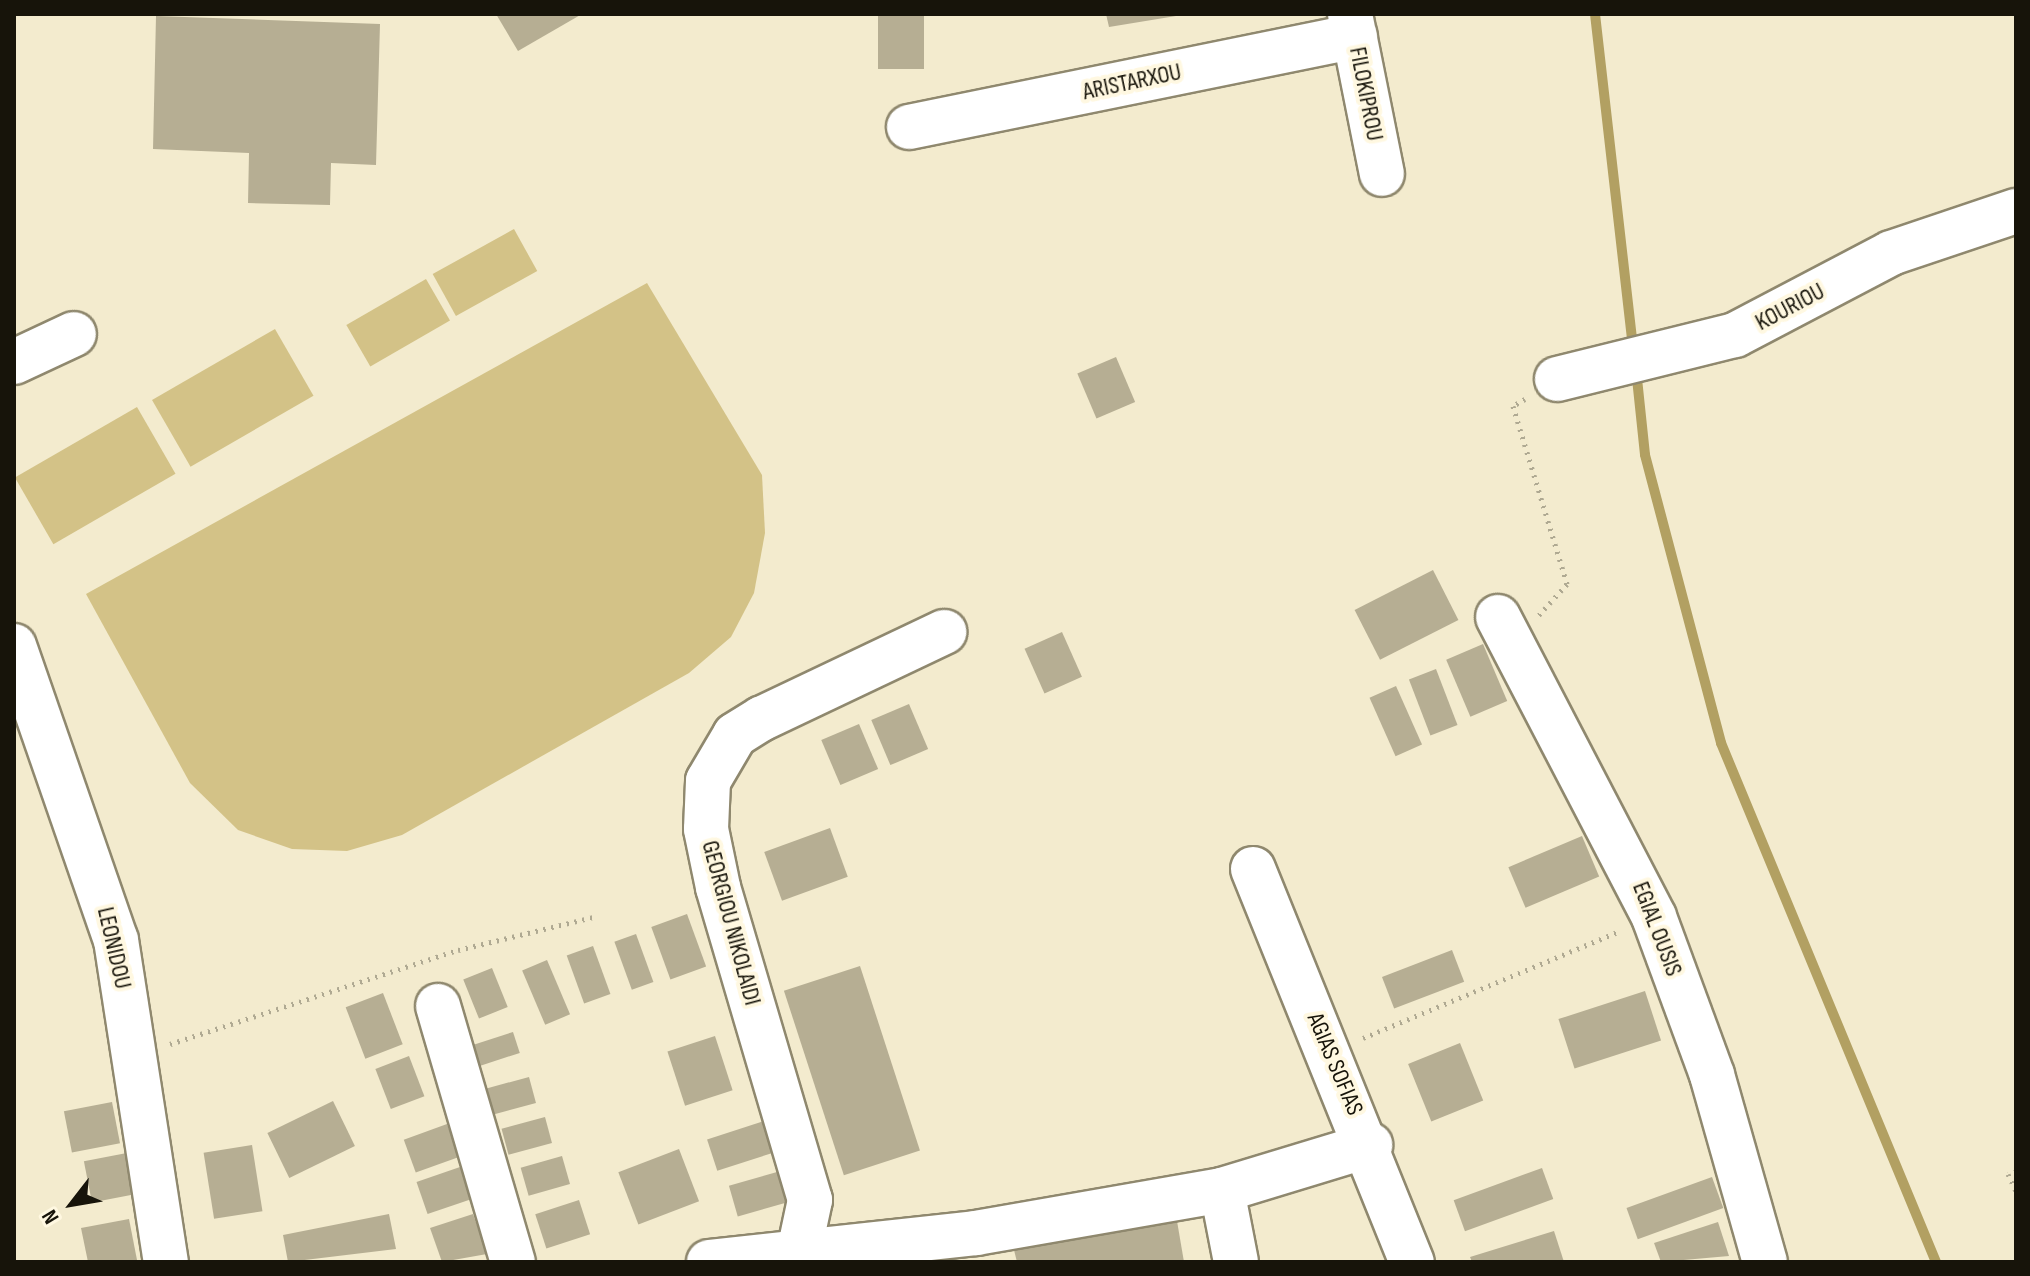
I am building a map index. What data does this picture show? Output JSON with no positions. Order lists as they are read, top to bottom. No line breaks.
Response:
{"streets":{"street":["ARISTARXOU","FILOKIPROU","KOURIOU","GEORGIOU NIKOLAIDI","EGIAL OUSIS","LEONIDOU","AGIAS SOFIAS"]},"crossings":[["ARISTARXOU","FILOKIPROU"]],"north":"bottom left"}
